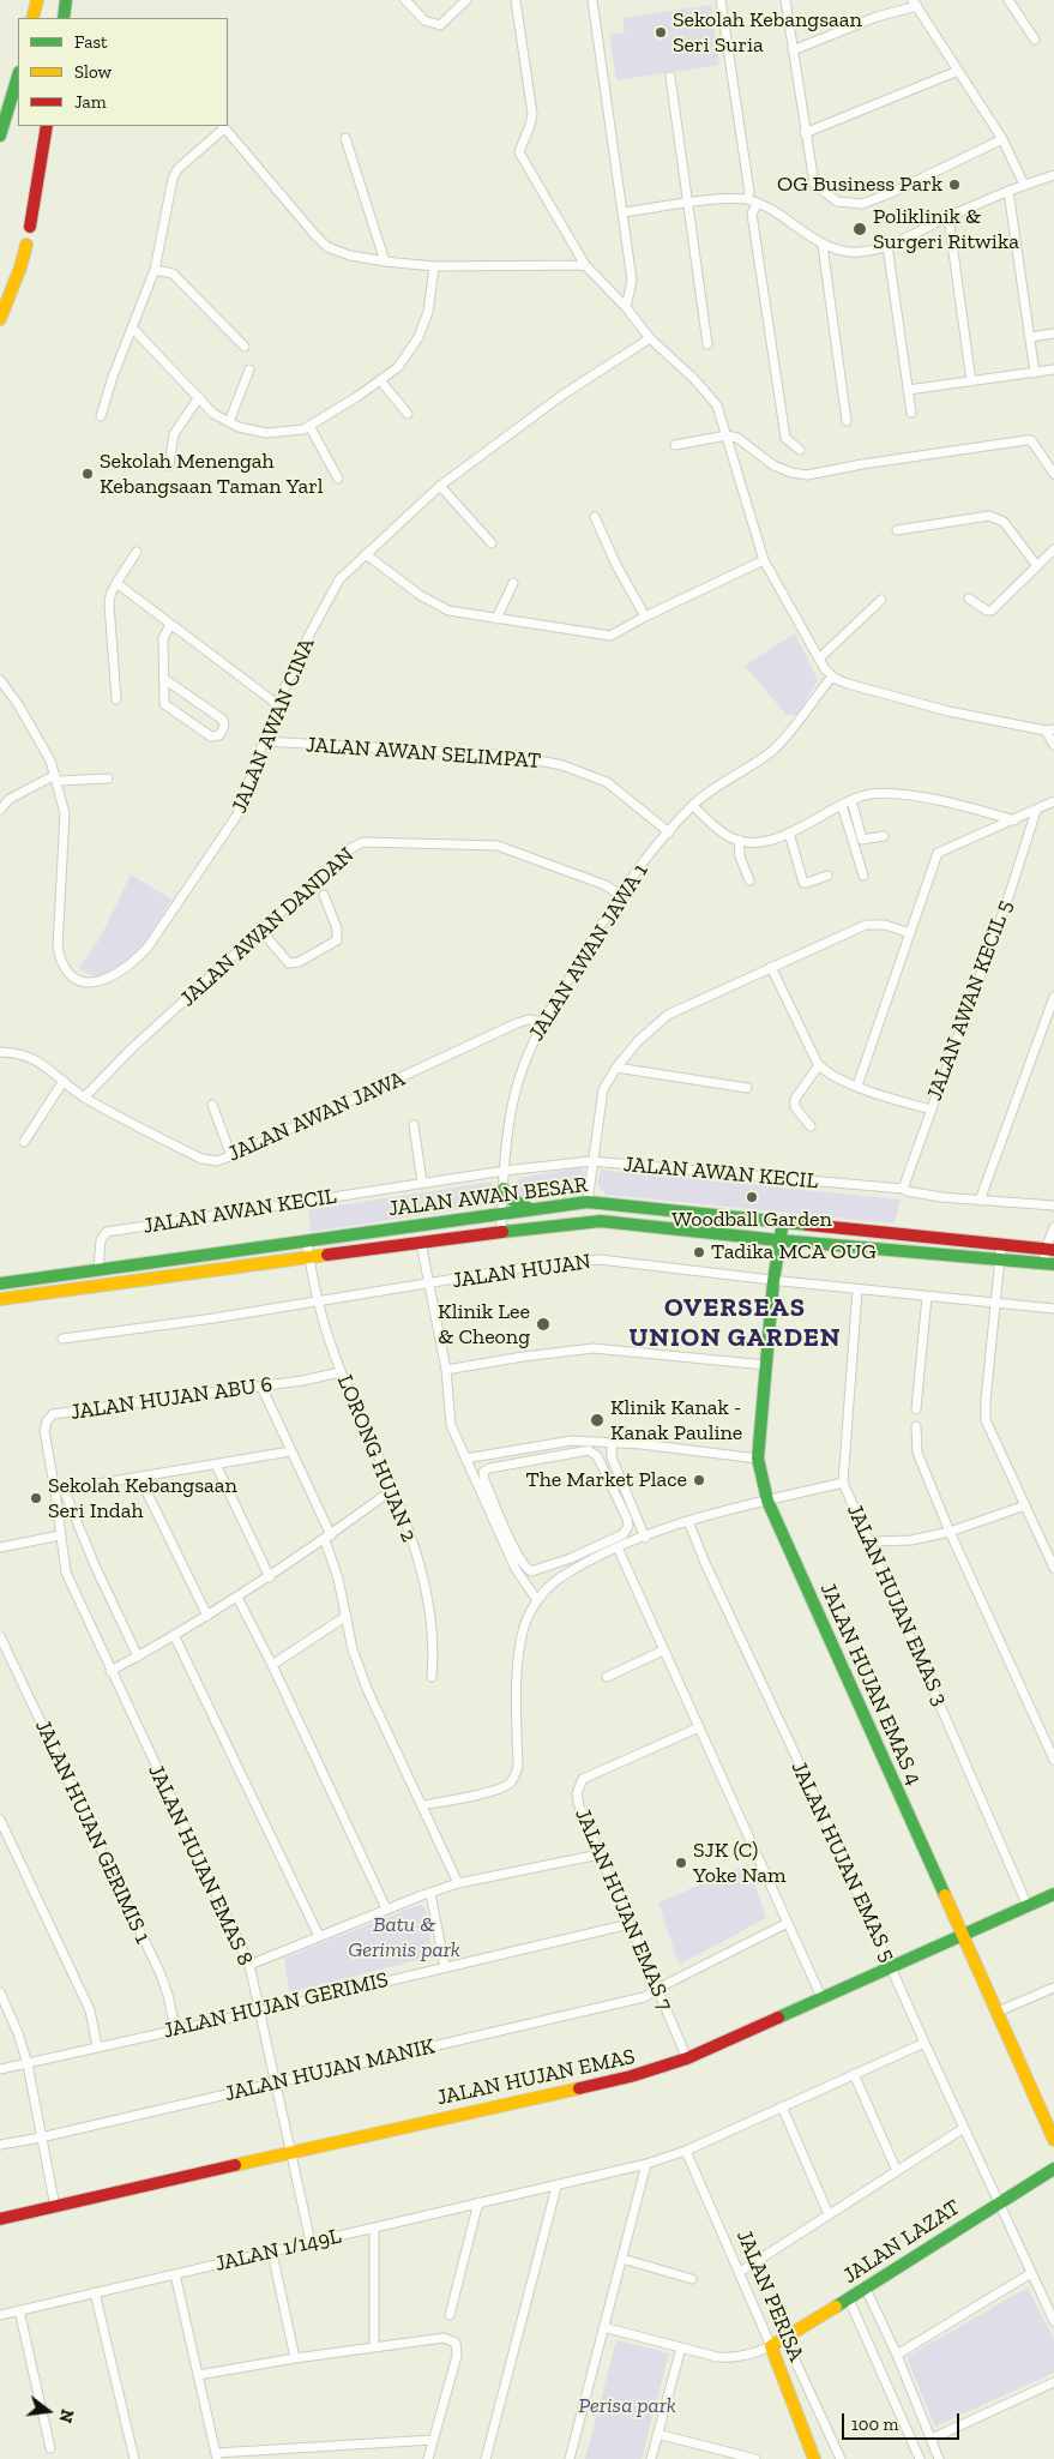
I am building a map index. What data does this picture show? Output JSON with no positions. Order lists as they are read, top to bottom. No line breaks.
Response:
{"streets":{"main road":["JALAN AWAN BESAR","JALAN HUJAN EMAS 4","JALAN HUJAN EMAS","JALAN LAZAT","JALAN PERISA"],"street":["JALAN AWAN CINA","JALAN AWAN SELIMPAT","JALAN AWAN DANDAN","JALAN AWAN JAWA 1","JALAN AWAN KECIL 5","JALAN AWAN JAWA","JALAN AWAN KECIL","JALAN HUJAN","JALAN HUJAN ABU 6","LORONG HUJAN 2","JALAN HUJAN EMAS 3","JALAN HUJAN GERIMIS 1","JALAN HUJAN EMAS 5","JALAN HUJAN EMAS 8","JALAN HUJAN EMAS 7","JALAN HUJAN GERIMIS","JALAN HUJAN MANIK","JALAN 1/149L"]},"crossings":[["JALAN AWAN CINA","JALAN AWAN SELIMPAT"],["JALAN AWAN SELIMPAT","JALAN AWAN JAWA 1"],["JALAN AWAN DANDAN","JALAN AWAN JAWA 1"],["JALAN AWAN DANDAN","JALAN AWAN JAWA"],["JALAN AWAN JAWA 1","JALAN AWAN JAWA"],["JALAN AWAN JAWA 1","JALAN AWAN KECIL"],["JALAN AWAN JAWA 1","JALAN AWAN BESAR"],["JALAN AWAN KECIL 5","JALAN AWAN KECIL"],["JALAN AWAN KECIL","JALAN AWAN BESAR"],["JALAN AWAN BESAR","LORONG HUJAN 2"],["JALAN AWAN BESAR","JALAN HUJAN EMAS 4"],["JALAN HUJAN","LORONG HUJAN 2"],["JALAN HUJAN","JALAN HUJAN EMAS 3"],["JALAN HUJAN","JALAN HUJAN EMAS 4"],["JALAN HUJAN ABU 6","LORONG HUJAN 2"],["JALAN HUJAN ABU 6","JALAN HUJAN EMAS 8"],["JALAN HUJAN EMAS 3","JALAN HUJAN EMAS"],["JALAN HUJAN EMAS 4","JALAN HUJAN EMAS"],["JALAN HUJAN GERIMIS 1","JALAN HUJAN GERIMIS"],["JALAN HUJAN EMAS 5","JALAN HUJAN EMAS"],["JALAN HUJAN EMAS 5","JALAN LAZAT"],["JALAN HUJAN EMAS 5","JALAN 1/149L"],["JALAN HUJAN EMAS 8","JALAN HUJAN GERIMIS"],["JALAN HUJAN EMAS 8","JALAN HUJAN MANIK"],["JALAN HUJAN EMAS 8","JALAN HUJAN EMAS"],["JALAN HUJAN EMAS 8","JALAN 1/149L"],["JALAN HUJAN EMAS 7","JALAN HUJAN GERIMIS"],["JALAN HUJAN EMAS 7","JALAN HUJAN MANIK"],["JALAN HUJAN EMAS 7","JALAN HUJAN EMAS"],["JALAN LAZAT","JALAN PERISA"],["JALAN 1/149L","JALAN PERISA"]],"districts":["OVERSEAS UNION GARDEN"],"parks":["Batu & Gerimis park","Perisa park"],"places":["Sekolah Kebangsaan Seri Suria","OG Business Park","Poliklinik & Surgeri Ritwika","Sekolah Menengah Kebangsaan Taman Yarl","Woodball Garden","Tadika MCA OUG","Klinik Lee & Cheong","Klinik Kanak - Kanak Pauline","The Market Place","Sekolah Kebangsaan Seri Indah","SJK (C) Yoke Nam"],"legend":["Fast","Slow","Jam"],"scale_bar":"100 m","north":"right"}
